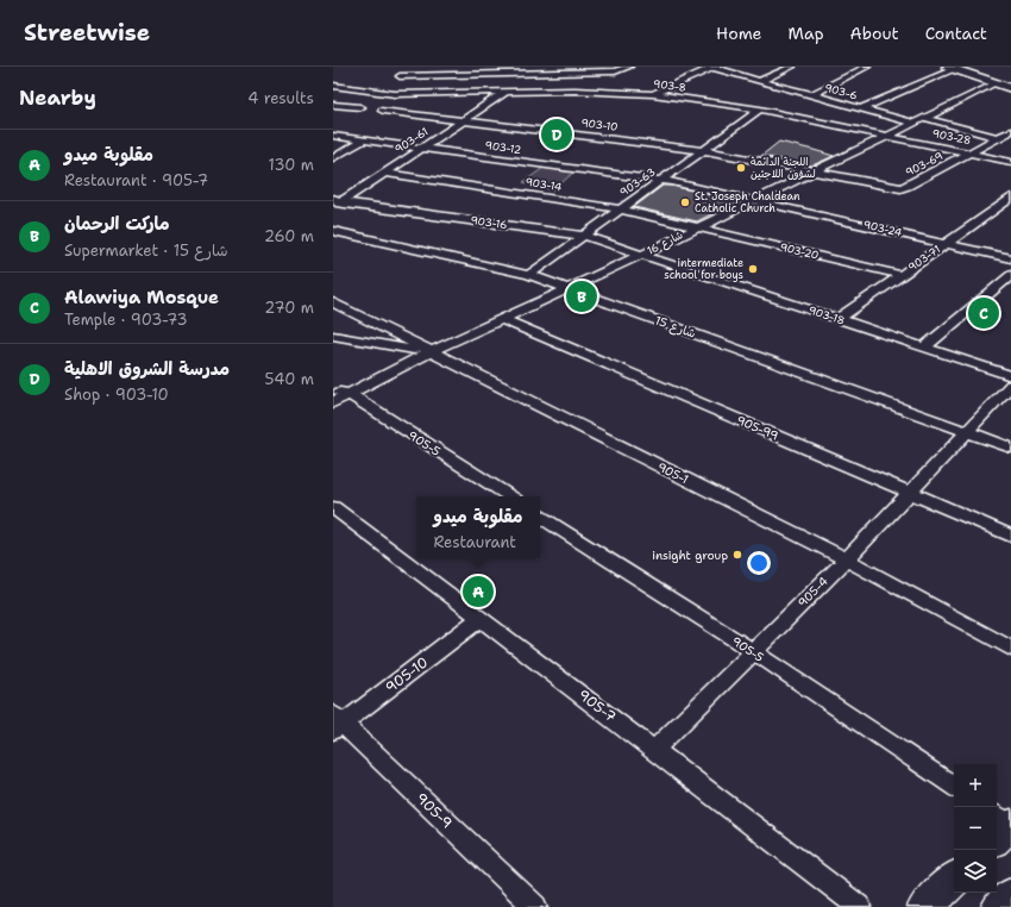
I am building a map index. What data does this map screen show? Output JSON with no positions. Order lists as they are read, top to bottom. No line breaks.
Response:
{"streets":{"street":["903-8","903-6","903-10","903-28","903-61","903-12","903-69","903-63","903-14","903-16","903-24","شارع 16","903-20","903-71","903-18","شارع 15","905-99","905-5","905-1","905-4","905-10","905-7","905-9"]},"crossings":[["903-8","903-28"],["903-8","903-61"],["903-8","903-63"],["903-8","شارع 16"],["903-6","903-69"],["903-6","شارع 16"],["903-10","903-61"],["903-10","903-69"],["903-10","903-63"],["903-10","شارع 16"],["903-28","903-69"],["903-28","شارع 16"],["903-61","903-12"],["903-61","903-14"],["903-61","903-16"],["903-12","903-63"],["903-12","903-24"],["903-12","شارع 16"],["903-69","شارع 16"],["903-63","903-14"],["903-63","903-16"],["903-63","شارع 15"],["903-14","شارع 16"],["903-14","903-20"],["903-16","شارع 16"],["903-16","903-18"],["903-24","شارع 16"],["903-24","903-71"],["شارع 16","903-20"],["شارع 16","903-18"],["شارع 16","شارع 15"],["شارع 16","905-99"],["شارع 16","905-5"],["شارع 16","905-1"],["903-20","903-71"],["903-71","903-18"],["شارع 15","905-4"],["905-99","905-4"],["905-5","905-4"],["905-1","905-4"],["905-4","905-7"],["905-10","905-7"],["905-10","905-9"]],"places":["اللجنة الدائمة لشؤون اللاجئين","St. Joseph Chaldean Catholic Church","intermediate school for boys","insight group"],"page":{"header":"Streetwise","nav":["Home","Map","About","Contact"],"heading":["Nearby","4 results"],"pins":["D","B","C","A"],"list":[{"mark":"A","name":"مقلوبة ميدو","note":"Restaurant · 905-7","value":"130 m"},{"mark":"B","name":"ماركت الرحمان","note":"Supermarket · شارع 15","value":"260 m"},{"mark":"C","name":"Alawiya Mosque","note":"Temple · 903-73","value":"270 m"},{"mark":"D","name":"مدرسة الشروق الاهلية","note":"Shop · 903-10","value":"540 m"}],"popup":["مقلوبة ميدو","Restaurant"],"map_buttons":["+","−"]}}
